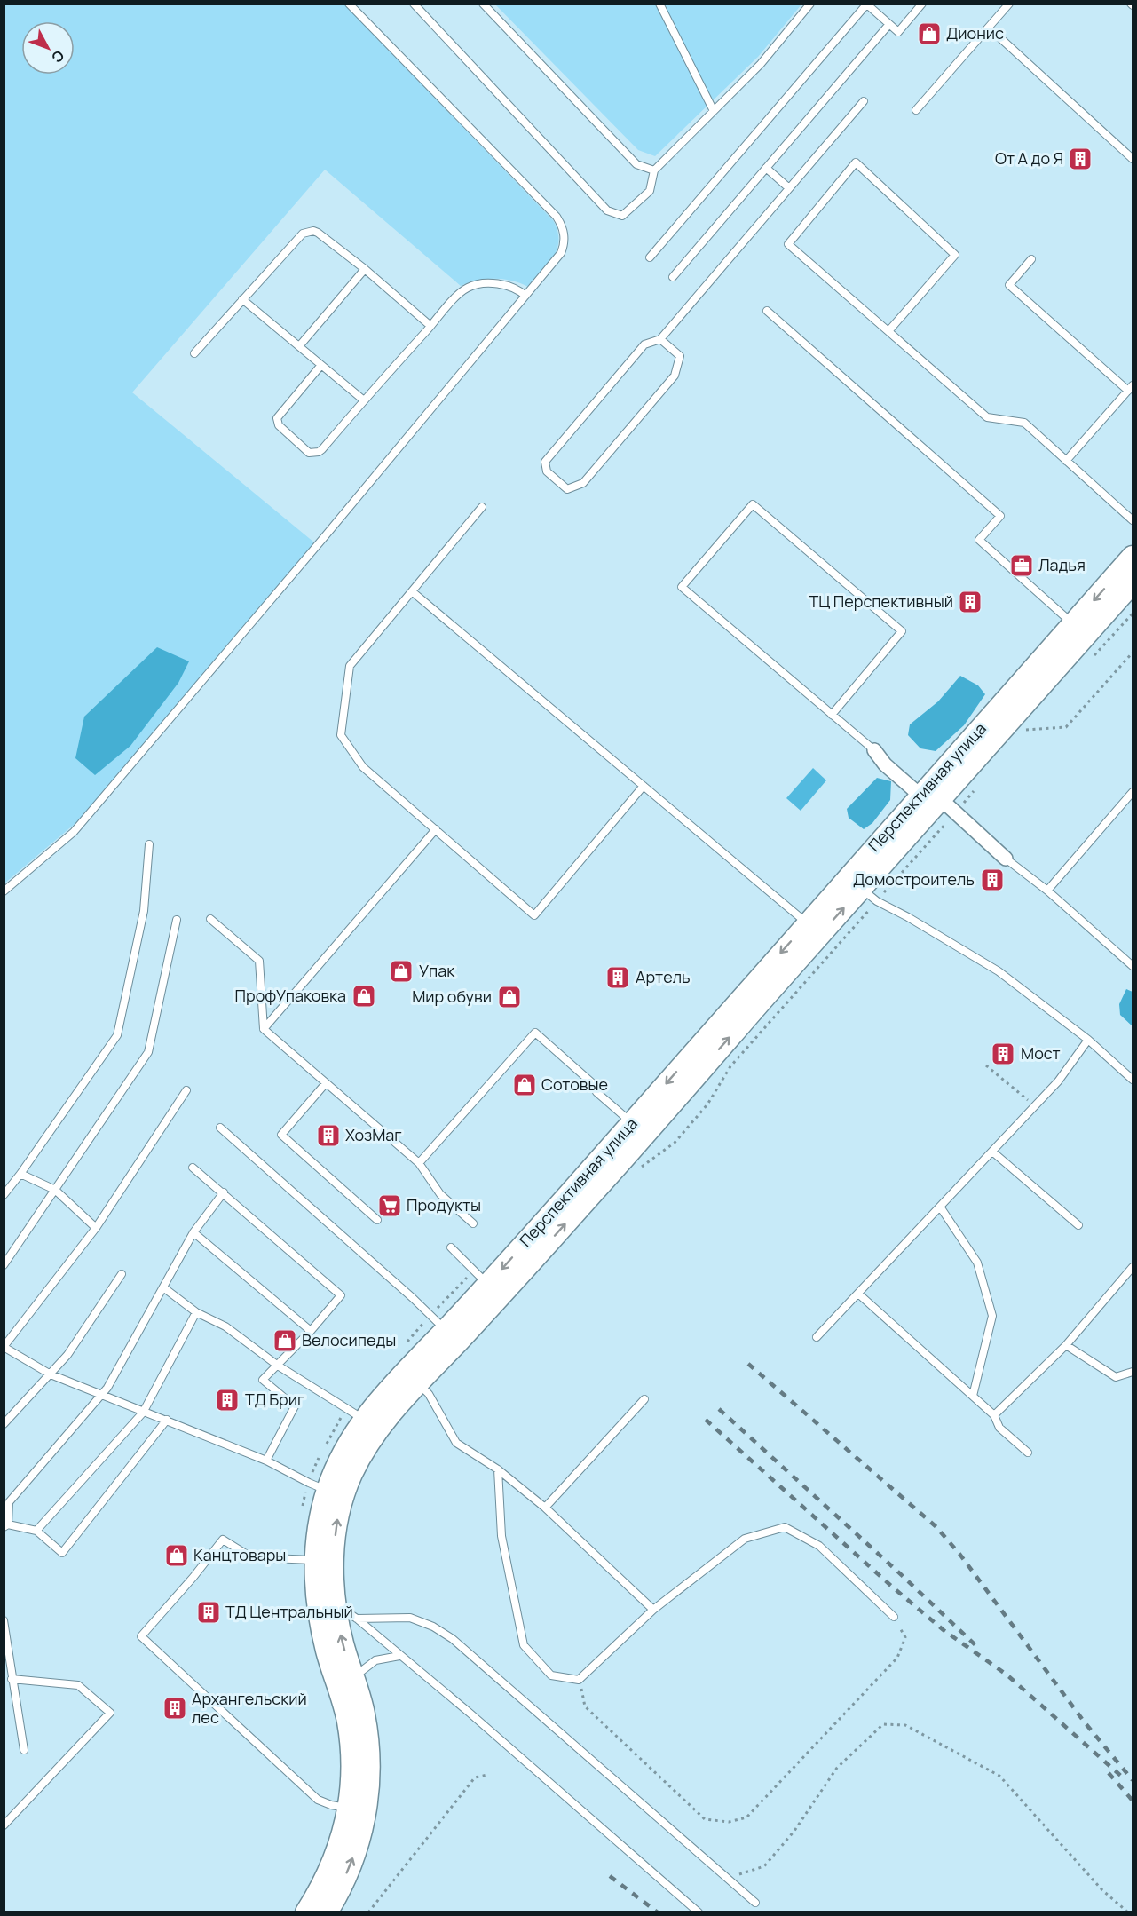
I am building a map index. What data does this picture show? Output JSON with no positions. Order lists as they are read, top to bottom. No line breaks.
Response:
{"streets":{"main road":["Перспективная улица"]},"places":{"shop":["Дионис","Упак","ПрофУпаковка","Мир обуви","Сотовые","Велосипеды","Канцтовары"],"building":["От А до Я","ТЦ Перспективный","Домостроитель","Артель","Мост","ХозМаг","ТД Бриг","ТД Центральный","Архангельский лес"],"office":["Ладья"],"supermarket":["Продукты"]},"north":"bottom right"}
